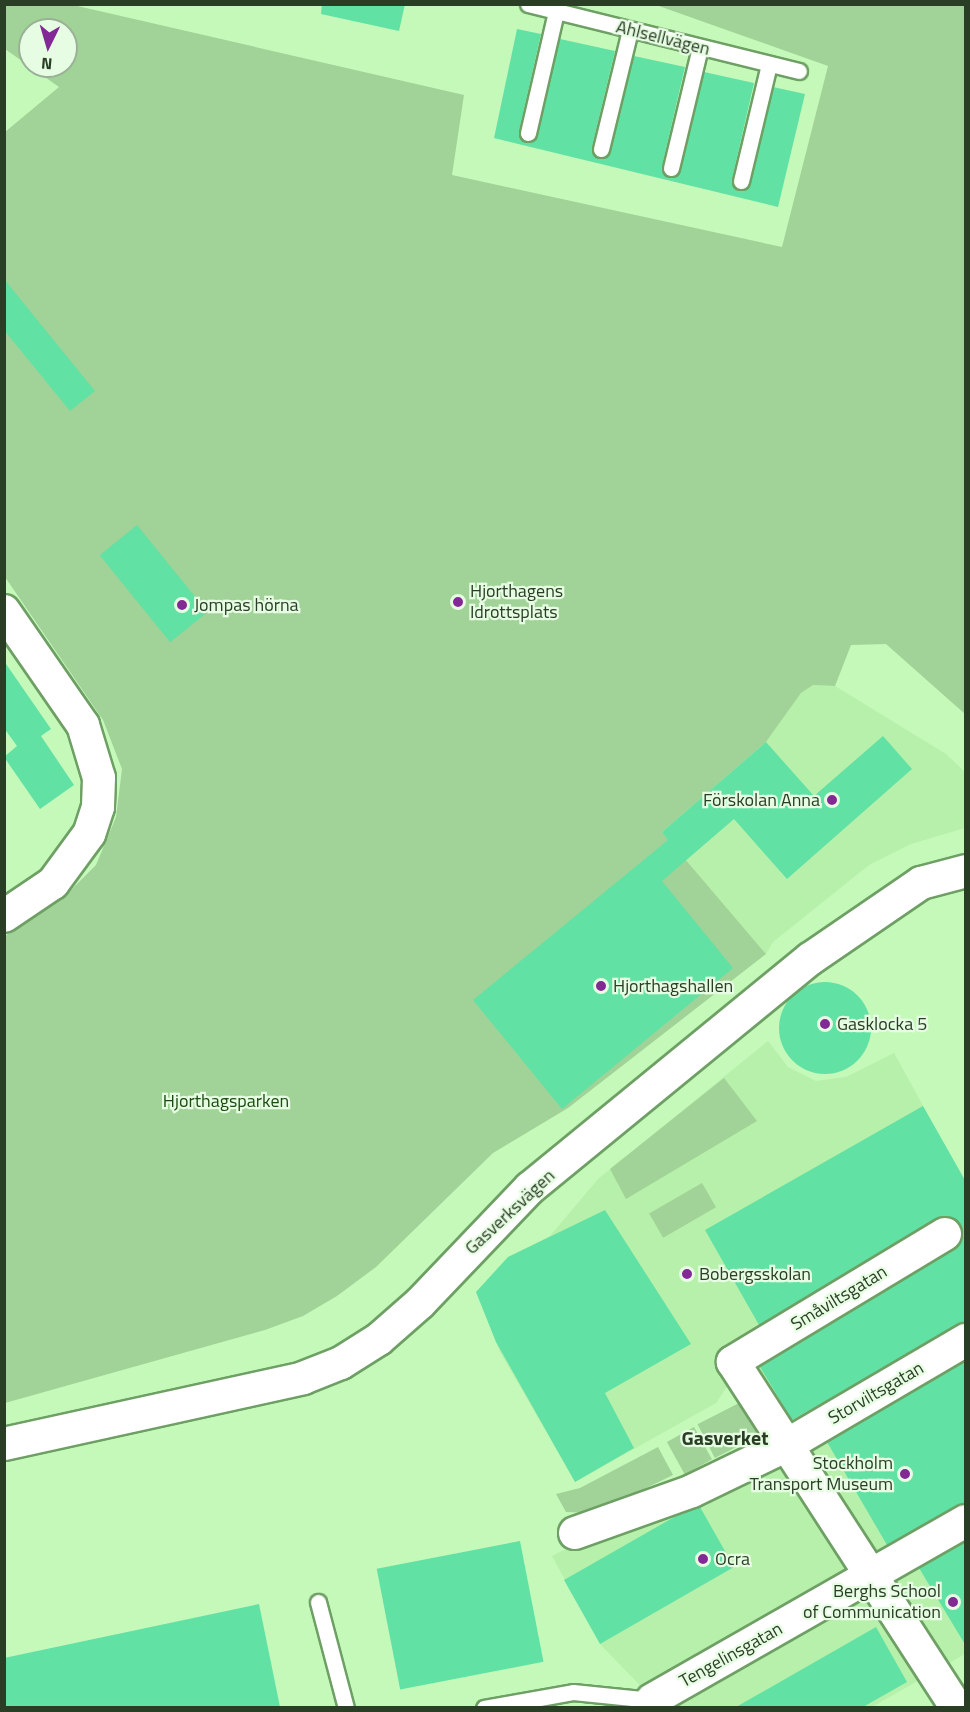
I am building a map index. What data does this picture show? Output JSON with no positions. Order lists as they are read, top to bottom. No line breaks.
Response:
{"streets":{"street":["Gasverksvägen","Småviltsgatan","Storviltsgatan","Tengelinsgatan"],"lane":["Ahlsellvägen"]},"crossings":[["Småviltsgatan","Storviltsgatan"]],"districts":["Gasverket"],"parks":["Hjorthagsparken"],"places":["Hjorthagens Idrottsplats","Jompas hörna","Förskolan Anna","Hjorthagshallen","Gasklocka 5","Bobergsskolan","Stockholm Transport Museum","Ocra","Berghs School of Communication"],"north":"bottom"}
